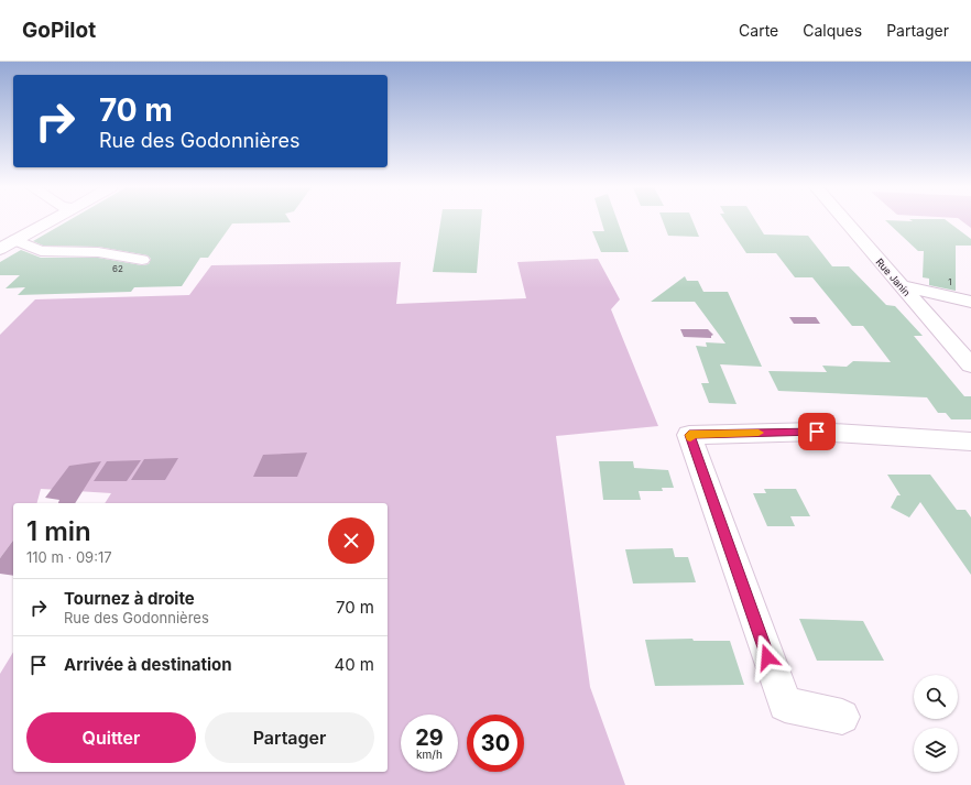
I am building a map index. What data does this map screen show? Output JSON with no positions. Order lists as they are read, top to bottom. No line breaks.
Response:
{"streets":{"street":["Rue Janin"]},"house_numbers":["62","1"],"page":{"header":"GoPilot","nav":["Carte","Calques","Partager"],"turn":["70 m","Rue des Godonnières"],"heading":["1 min","110 m · 09:17"],"list":[{"name":"Tournez à droite","note":"Rue des Godonnières","value":"70 m"},{"name":"Arrivée à destination","value":"40 m"}],"buttons":["Quitter","Partager"],"speed":"29 km/h","limit":"30"}}
